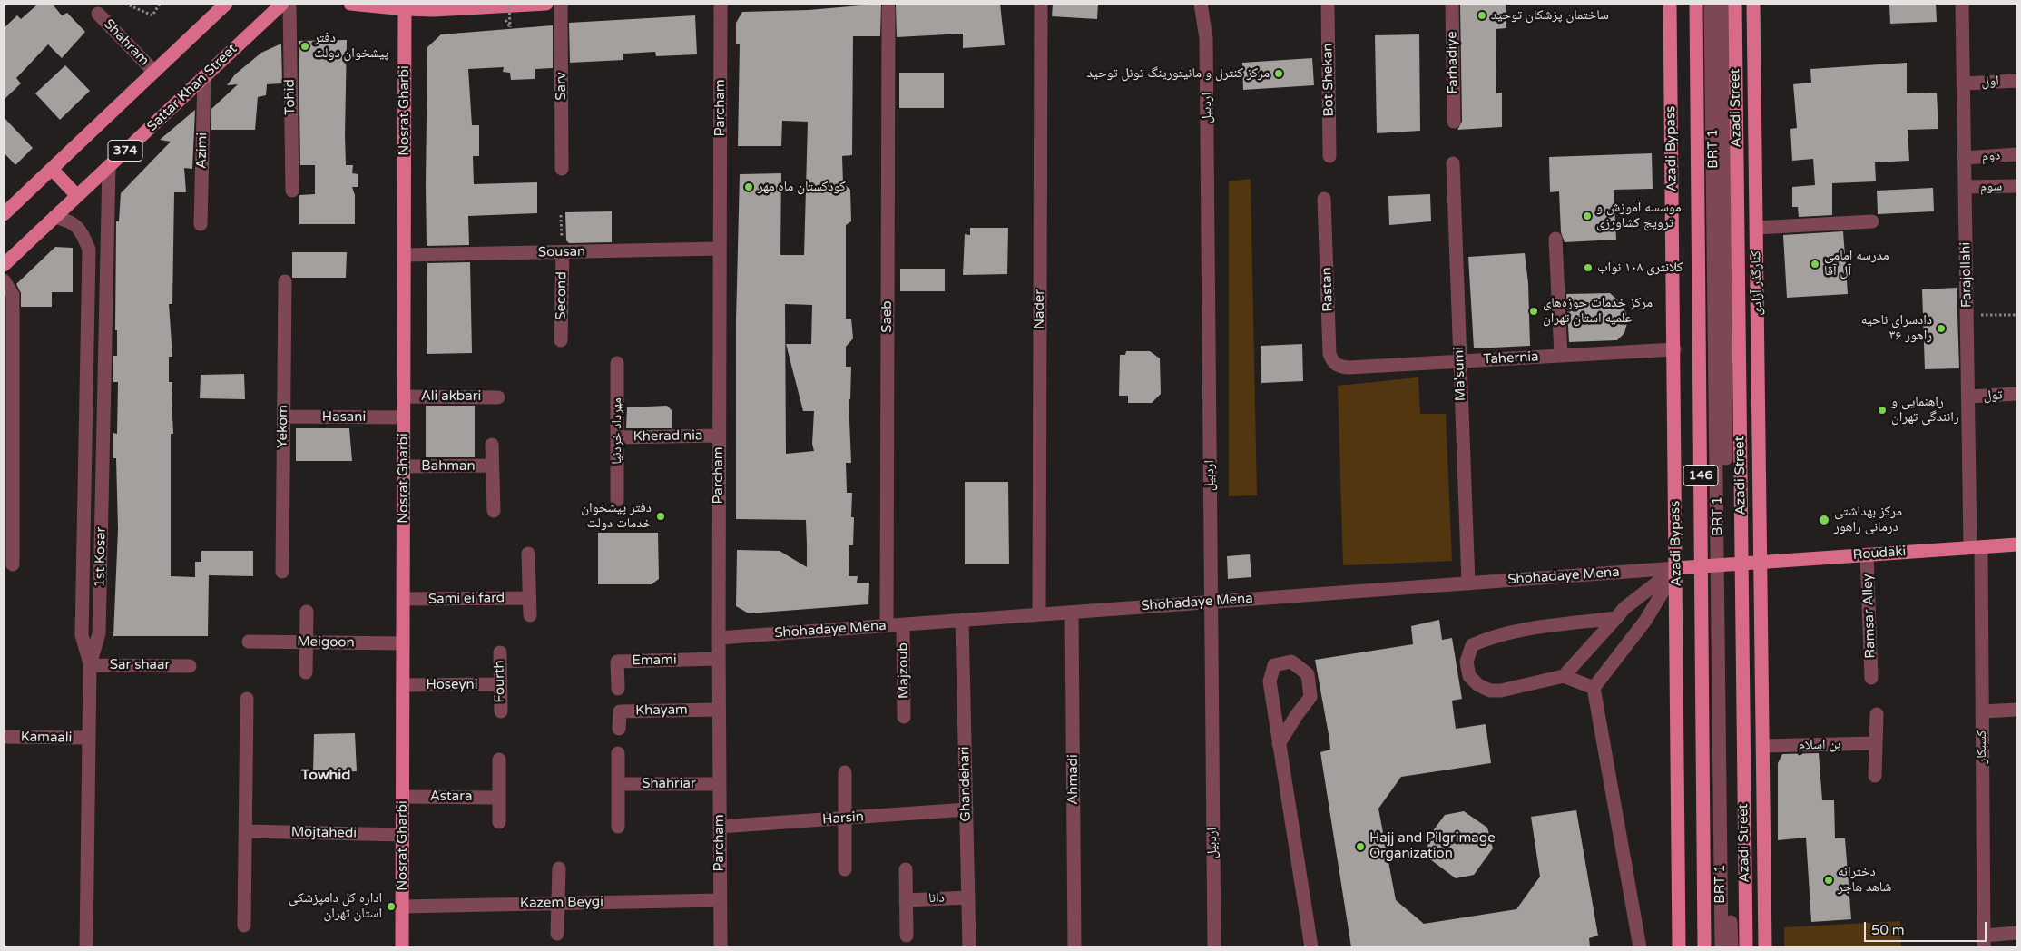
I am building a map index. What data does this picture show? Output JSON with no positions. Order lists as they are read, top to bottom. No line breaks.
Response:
{"streets":{"main road":["Sattar Khan Street","Azadi Street","Nosrat Gharbi","Azadi Bypass","374","کنارگذر آزادی","146","Roudaki"],"street":["Shahram","Farhadiye","Bot Shekan","اول","Sarv","Tohid","Parcham","اردبیل","BRT 1","Azimi","دوم","سوم","Sousan","Farajollahi","Rastan","Second","Nader","Saeb","Tahernia","Ma'sumi","تول","Ali akbari","Hasani","Yekom","مهرداد خردنیا","Kherad nia","Bahman","1st Kosar","Shohadaye Mena","Sami ei fard","Ramsar Alley","Meigoon","Emami","Sar shaar","Majzoub","Fourth","Hoseyni","Khayam","Kamaali","بن اسلام","کسبکار","Ahmadi","Shahriar","Ghandehari","Astara","Harsin","Mojtahedi","دانا","Kazem Beygi"]},"crossings":[["Shahram","374"],["اول","Farajollahi"],["Sattar Khan Street","Azimi"],["Sattar Khan Street","1st Kosar"],["Parcham","Sousan"],["Parcham","Kherad nia"],["Parcham","Shohadaye Mena"],["Parcham","Emami"],["Parcham","Khayam"],["Parcham","Shahriar"],["Parcham","Harsin"],["Parcham","Kazem Beygi"],["اردبیل","Shohadaye Mena"],["Azadi Street","Roudaki"],["Nosrat Gharbi","Sousan"],["Nosrat Gharbi","Ali akbari"],["Nosrat Gharbi","Hasani"],["Nosrat Gharbi","Bahman"],["Nosrat Gharbi","Sami ei fard"],["Nosrat Gharbi","Meigoon"],["Nosrat Gharbi","Hoseyni"],["Nosrat Gharbi","Astara"],["Nosrat Gharbi","Mojtahedi"],["Nosrat Gharbi","Kazem Beygi"],["Azadi Bypass","Tahernia"],["Azadi Bypass","Roudaki"],["Azadi Bypass","Shohadaye Mena"],["BRT 1","Roudaki"],["دوم","Farajollahi"],["سوم","Farajollahi"],["Sousan","Second"],["Farajollahi","تول"],["Farajollahi","Roudaki"],["Farajollahi","کسبکار"],["کنارگذر آزادی","Roudaki"],["Rastan","Tahernia"],["Nader","Shohadaye Mena"],["Saeb","Shohadaye Mena"],["Tahernia","Ma'sumi"],["Ma'sumi","Shohadaye Mena"],["Hasani","Yekom"],["مهرداد خردنیا","Kherad nia"],["146","Roudaki"],["Roudaki","Shohadaye Mena"],["Roudaki","Ramsar Alley"],["Roudaki","کسبکار"],["1st Kosar","Sar shaar"],["1st Kosar","Kamaali"],["Shohadaye Mena","Majzoub"],["Shohadaye Mena","Ahmadi"],["Shohadaye Mena","Ghandehari"],["Fourth","Hoseyni"],["Ghandehari","Harsin"],["Ghandehari","دانا"]],"districts":["Towhid"],"places":["ساختمان پزشکان توحید","دفتر پیشخوان دولت","مرکز کنترل و مانیتورینگ تونل توحید","کودکستان ماه مهر","موسسه آموزش و ترویج کشاورزی","مدرسه امامی آل آقا","کلانتری ۱۰۸ نواب","مرکز خدمات حوزه‌های علمیه استان تهران","دادسرای ناحیه ۳۶ راهور","راهنمایی و رانندگی تهران","دفتر پیشخوان خدمات دولت","مرکز بهداشتی درمانی راهور","Hajj and Pilgrimage Organization","دخترانه شاهد هاجر","اداره کل دامپزشکی استان تهران"],"scale_bar":"50 m"}
